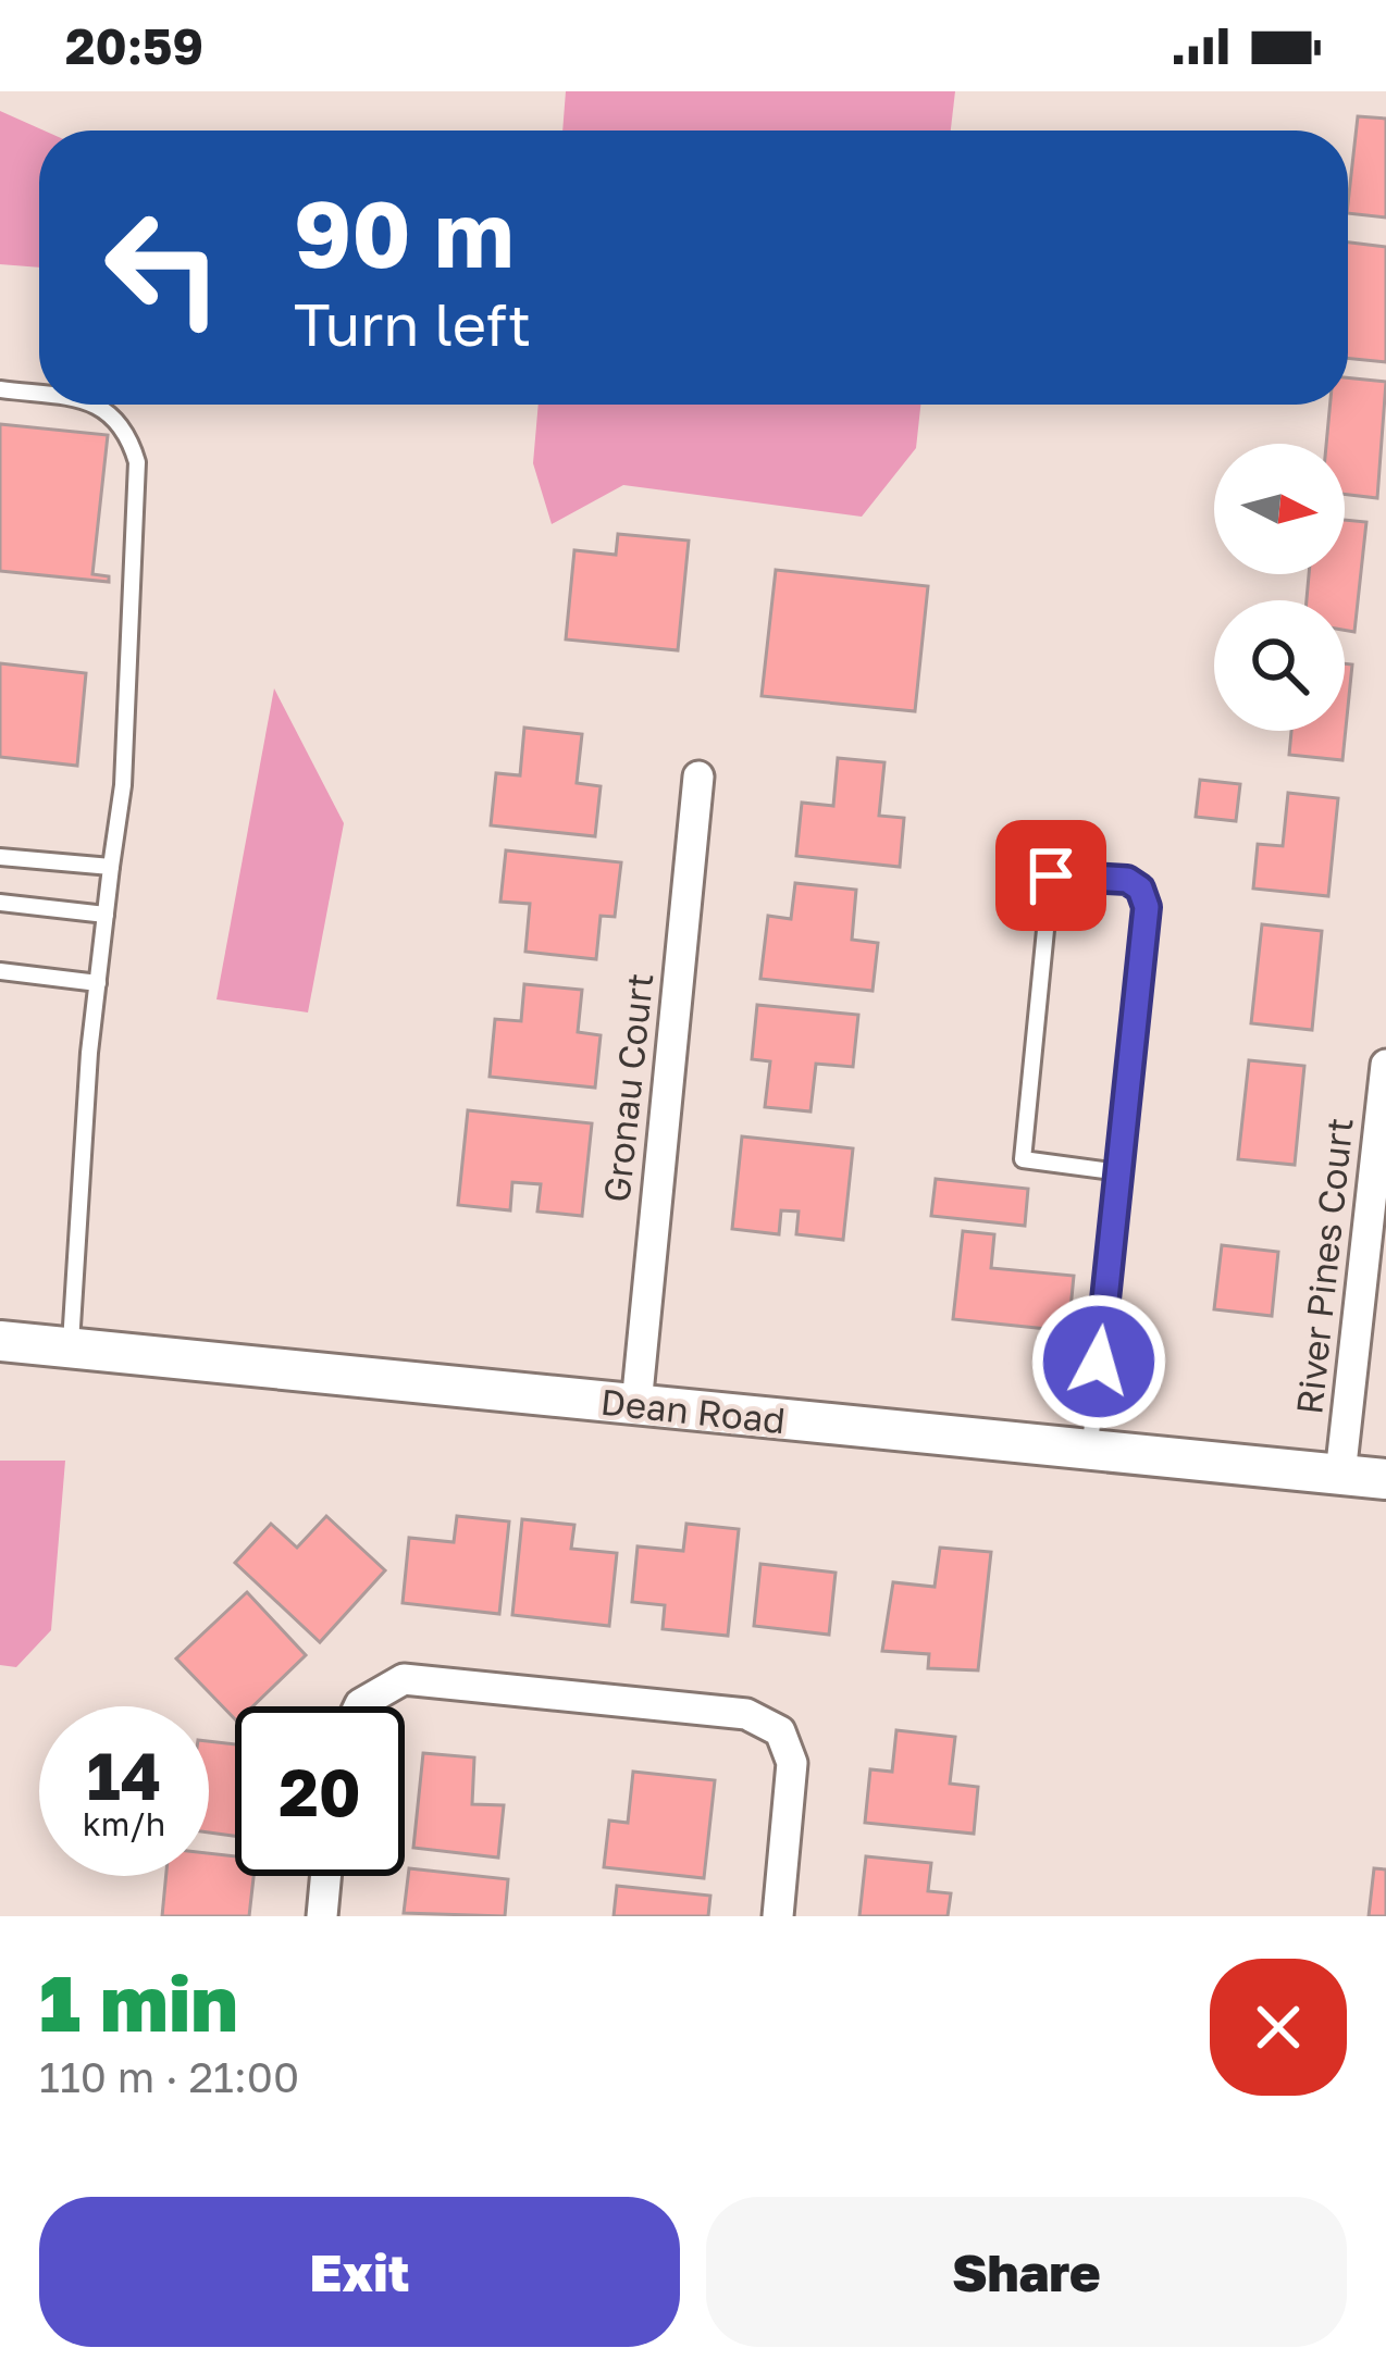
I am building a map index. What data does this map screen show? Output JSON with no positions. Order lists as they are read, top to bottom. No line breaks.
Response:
{"streets":{"main road":["Dean Road"],"street":["Gronau Court","River Pines Court"]},"crossings":[["Gronau Court","Dean Road"],["River Pines Court","Dean Road"]],"north":"right","page":{"status":"20:59","turn":["90 m","Turn left"],"speed":"14 km/h","limit":"20","heading":["1 min","110 m · 21:00"],"buttons":["Exit","Share"]}}
